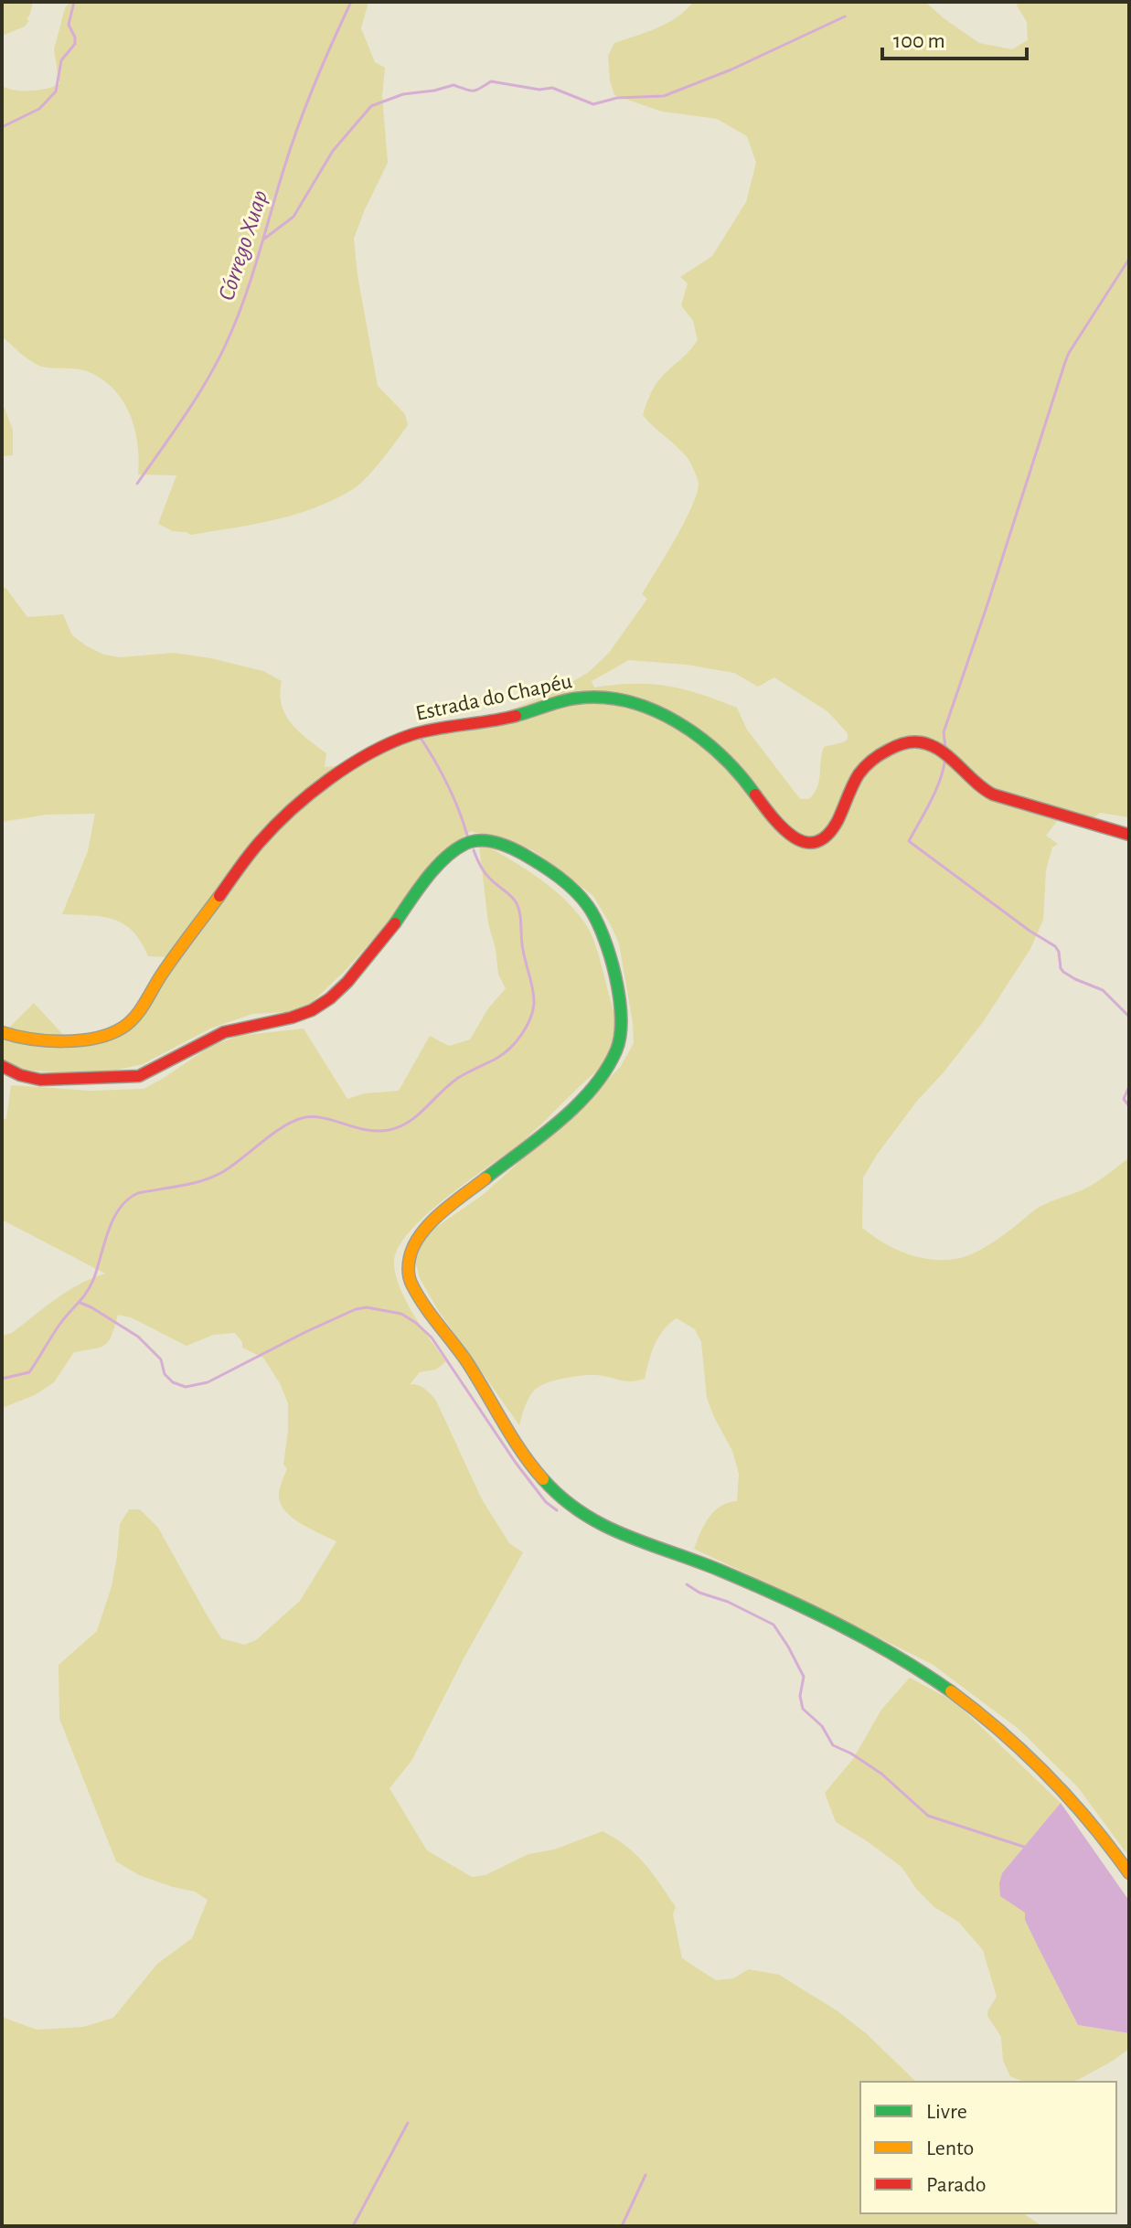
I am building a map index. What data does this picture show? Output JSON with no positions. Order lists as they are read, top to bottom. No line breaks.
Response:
{"streets":{"main road":["Estrada do Chapéu"]},"water":["Córrego Xuap"],"legend":["Livre","Lento","Parado"],"scale_bar":"100 m"}
